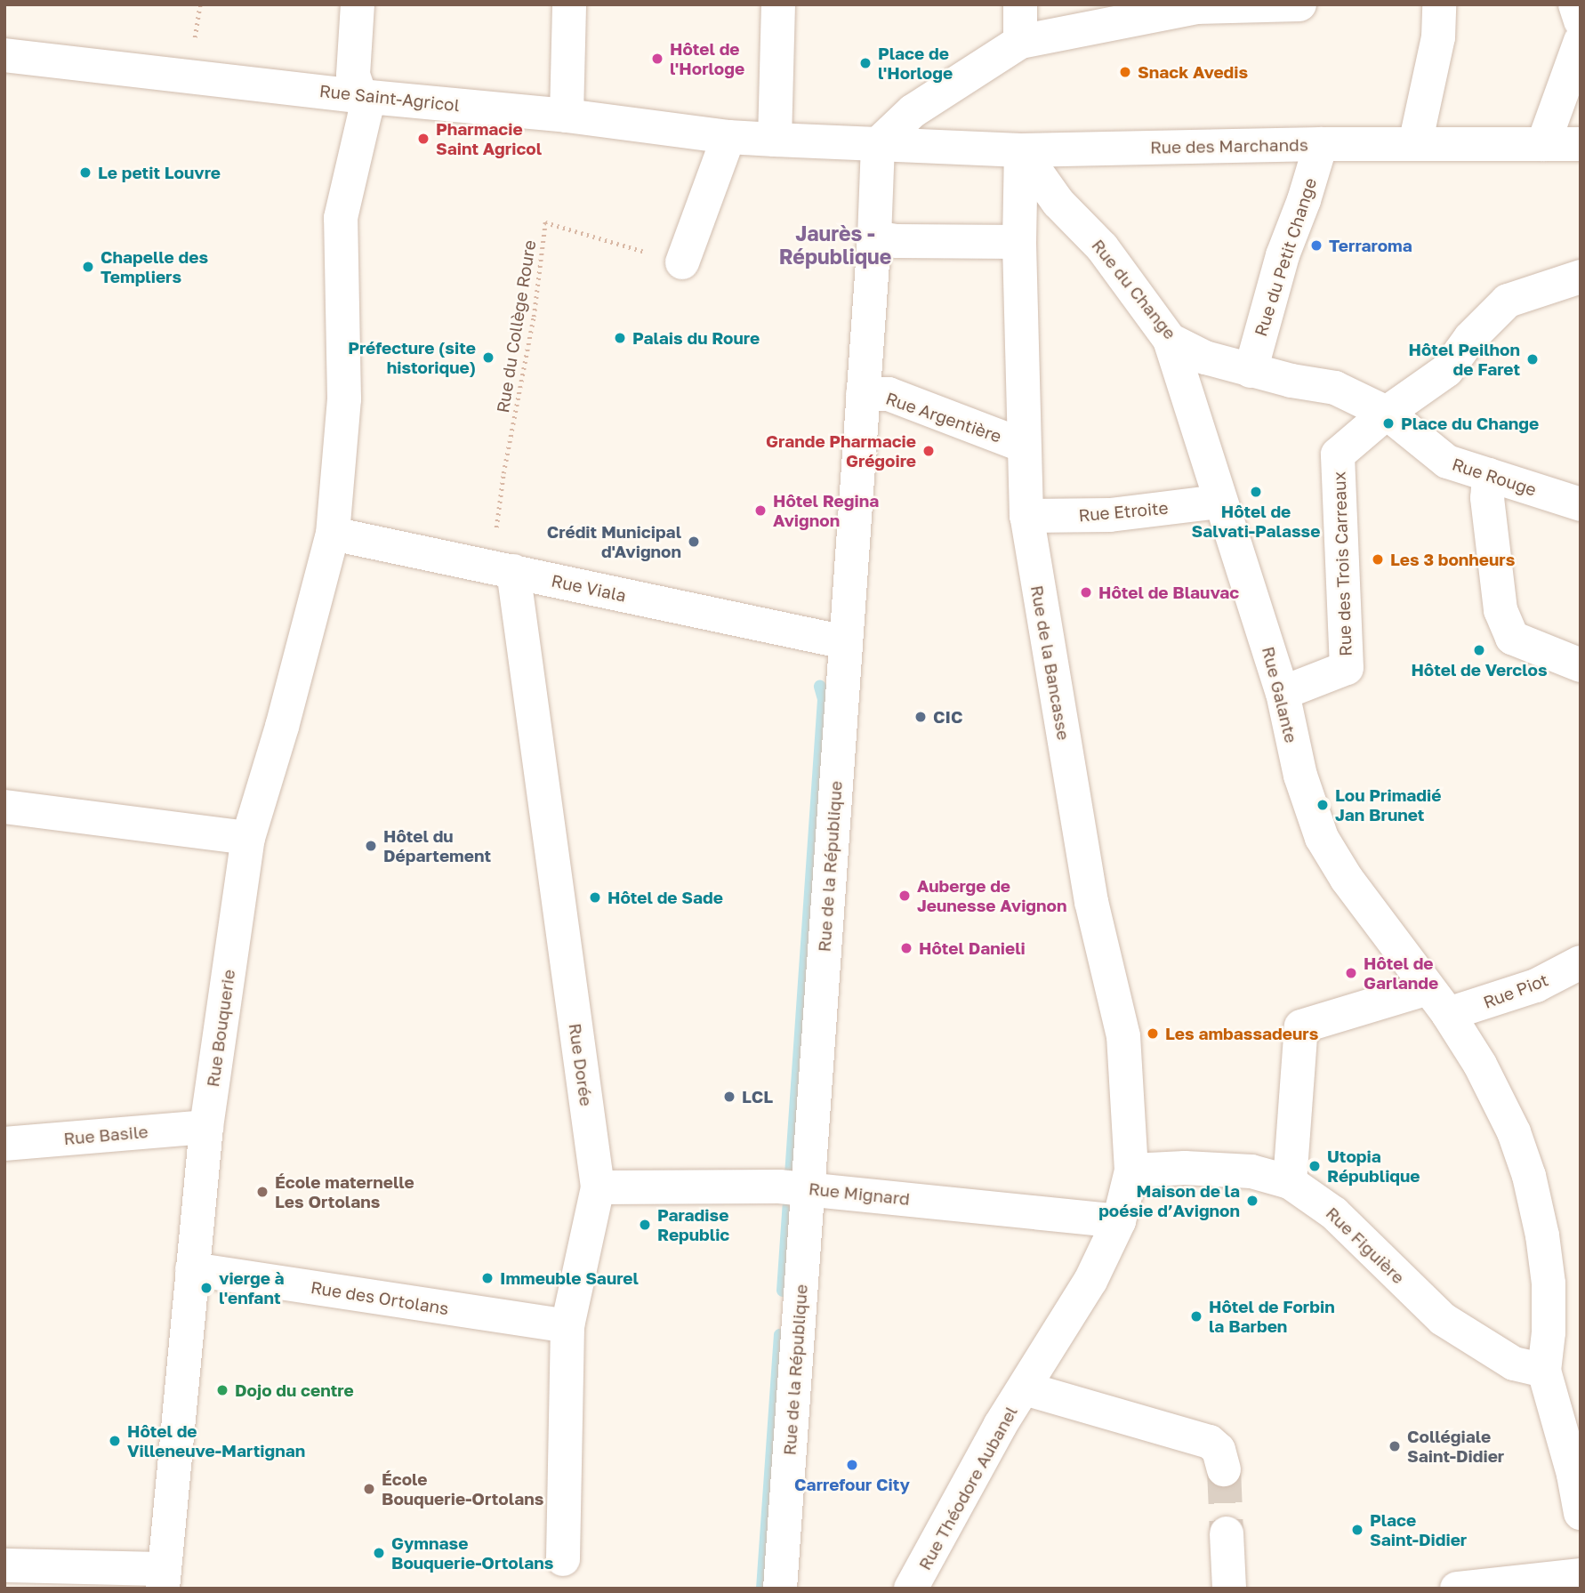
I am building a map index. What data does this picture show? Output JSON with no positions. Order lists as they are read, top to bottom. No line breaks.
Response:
{"streets":{"street":["Rue Saint-Agricol","Rue des Marchands","Rue du Petit Change","Rue du Change","Rue Argentière","Rue Rouge","Rue Etroite","Rue des Trois Carreaux","Rue Viala","Rue de la Bancasse","Rue Galante","Rue de la République","Rue Piot","Rue Bouquerie","Rue Dorée","Rue Basile","Rue Mignard","Rue Figuière","Rue des Ortolans","Rue Théodore Aubanel"],"path":["Rue du Collège Roure"]},"crossings":[["Rue Saint-Agricol","Rue Bouquerie"],["Rue des Marchands","Rue du Petit Change"],["Rue des Marchands","Rue du Change"],["Rue des Marchands","Rue de la Bancasse"],["Rue des Marchands","Rue de la République"],["Rue du Petit Change","Rue du Change"],["Rue du Change","Rue Rouge"],["Rue du Change","Rue des Trois Carreaux"],["Rue du Change","Rue de la Bancasse"],["Rue du Change","Rue Galante"],["Rue du Collège Roure","Rue Viala"],["Rue du Collège Roure","Rue Dorée"],["Rue Argentière","Rue de la Bancasse"],["Rue Argentière","Rue de la République"],["Rue Rouge","Rue des Trois Carreaux"],["Rue Etroite","Rue de la Bancasse"],["Rue Etroite","Rue Galante"],["Rue des Trois Carreaux","Rue Galante"],["Rue Viala","Rue de la République"],["Rue Viala","Rue Bouquerie"],["Rue Viala","Rue Dorée"],["Rue de la Bancasse","Rue Figuière"],["Rue de la Bancasse","Rue Théodore Aubanel"],["Rue Galante","Rue Piot"],["Rue Galante","Rue Figuière"],["Rue de la République","Rue Mignard"],["Rue Piot","Rue Figuière"],["Rue Bouquerie","Rue Basile"],["Rue Bouquerie","Rue des Ortolans"],["Rue Dorée","Rue Mignard"],["Rue Dorée","Rue des Ortolans"],["Rue Mignard","Rue Théodore Aubanel"],["Rue Figuière","Rue Théodore Aubanel"]],"districts":["Jaurès - République"],"places":["Hôtel de l'Horloge","Place de l'Horloge","Snack Avedis","Pharmacie Saint Agricol","Le petit Louvre","Terraroma","Chapelle des Templiers","Palais du Roure","Préfecture (site historique)","Hôtel Peilhon de Faret","Place du Change","Grande Pharmacie Grégoire","Hôtel de Salvati-Palasse","Hôtel Regina Avignon","Crédit Municipal d'Avignon","Les 3 bonheurs","Hôtel de Blauvac","Hôtel de Verclos","CIC","Lou Primadié Jan Brunet","Hôtel du Département","Auberge de Jeunesse Avignon","Hôtel de Sade","Hôtel Danieli","Hôtel de Garlande","Les ambassadeurs","LCL","Utopia République","École maternelle Les Ortolans","Maison de la poésie d’Avignon","Paradise Republic","Immeuble Saurel","vierge à l'enfant","Hôtel de Forbin la Barben","Dojo du centre","Hôtel de Villeneuve-Martignan","Collégiale Saint-Didier","Carrefour City","École Bouquerie-Ortolans","Place Saint-Didier","Gymnase Bouquerie-Ortolans"]}
